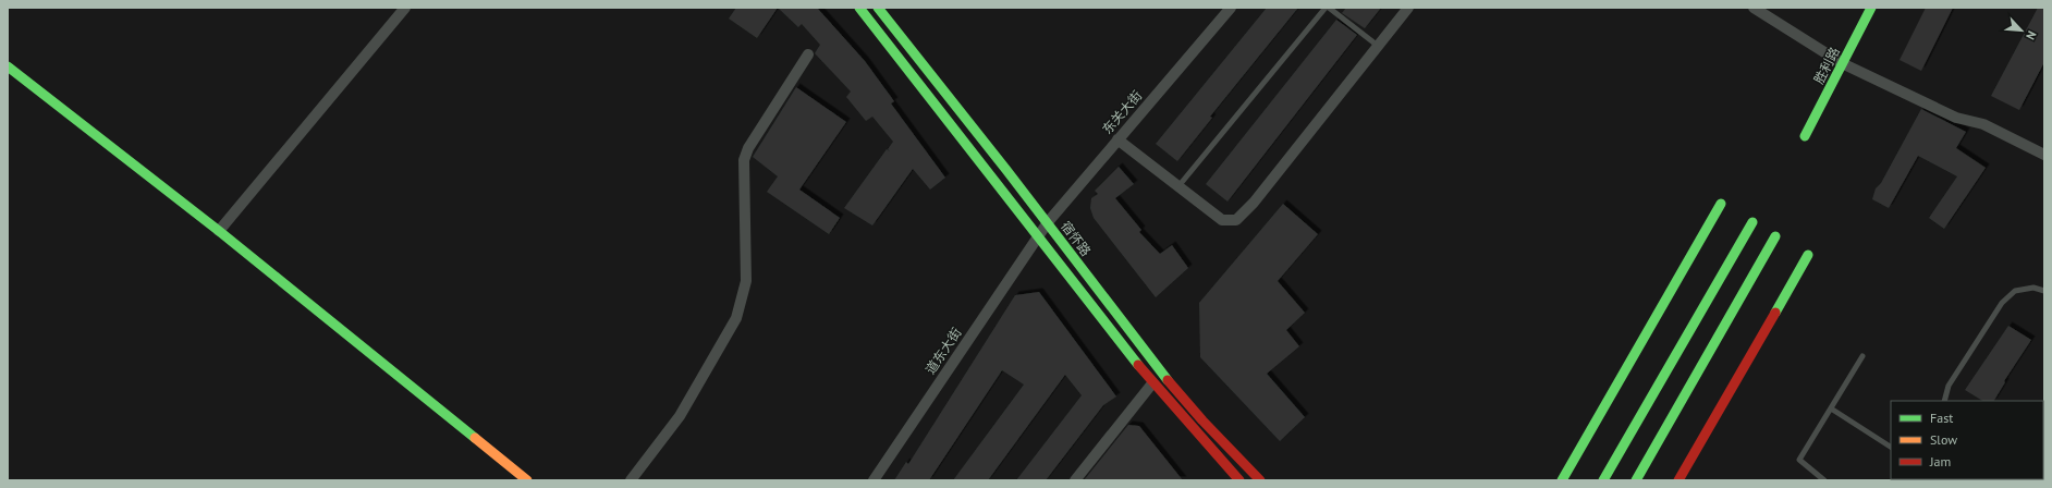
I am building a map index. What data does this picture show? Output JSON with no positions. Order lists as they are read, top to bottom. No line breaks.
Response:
{"streets":{"main road":["胜利路","宿怀路"],"street":["东关大街","道东大街"]},"crossings":[["东关大街","宿怀路"],["东关大街","道东大街"]],"legend":["Fast","Slow","Jam"],"north":"bottom right"}
